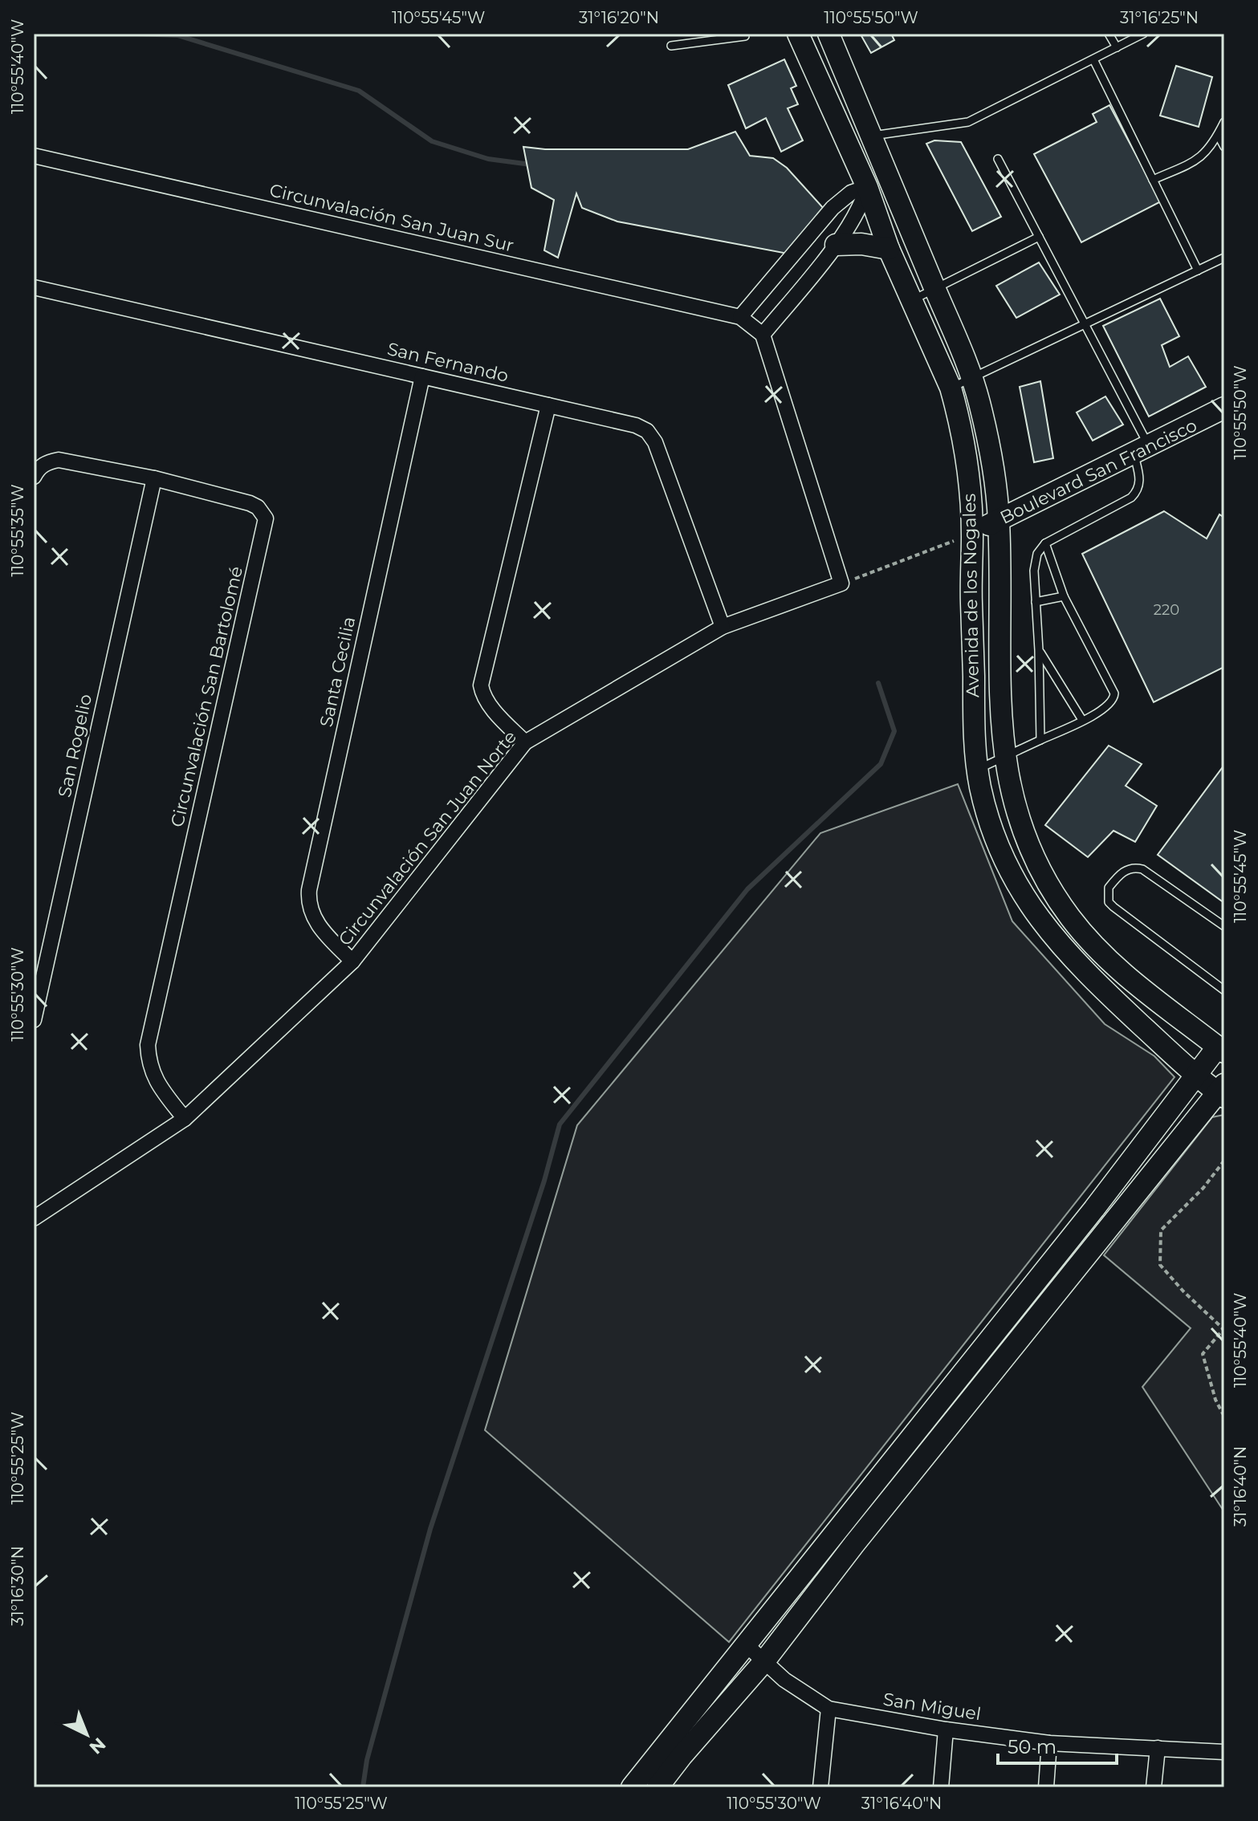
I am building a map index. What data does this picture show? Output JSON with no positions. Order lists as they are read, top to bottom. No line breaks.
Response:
{"streets":{"main road":["Boulevard San Francisco","Avenida de los Nogales"],"street":["Circunvalación San Juan Sur","San Fernando","Santa Cecilia","Circunvalación San Bartolomé","San Rogelio","Circunvalación San Juan Norte","San Miguel"]},"crossings":[["San Fernando","Santa Cecilia"],["San Fernando","Circunvalación San Juan Norte"],["Boulevard San Francisco","Avenida de los Nogales"],["Santa Cecilia","Circunvalación San Juan Norte"],["Circunvalación San Bartolomé","San Rogelio"],["Circunvalación San Bartolomé","Circunvalación San Juan Norte"]],"house_numbers":["220"],"scale_bar":"50 m","north":"bottom right","coordinates":["110°55'45\"W","31°16'20\"N","110°55'50\"W","31°16'25\"N","110°55'40\"W","110°55'35\"W","110°55'30\"W","110°55'25\"W","31°16'40\"N","31°16'30\"N"]}
